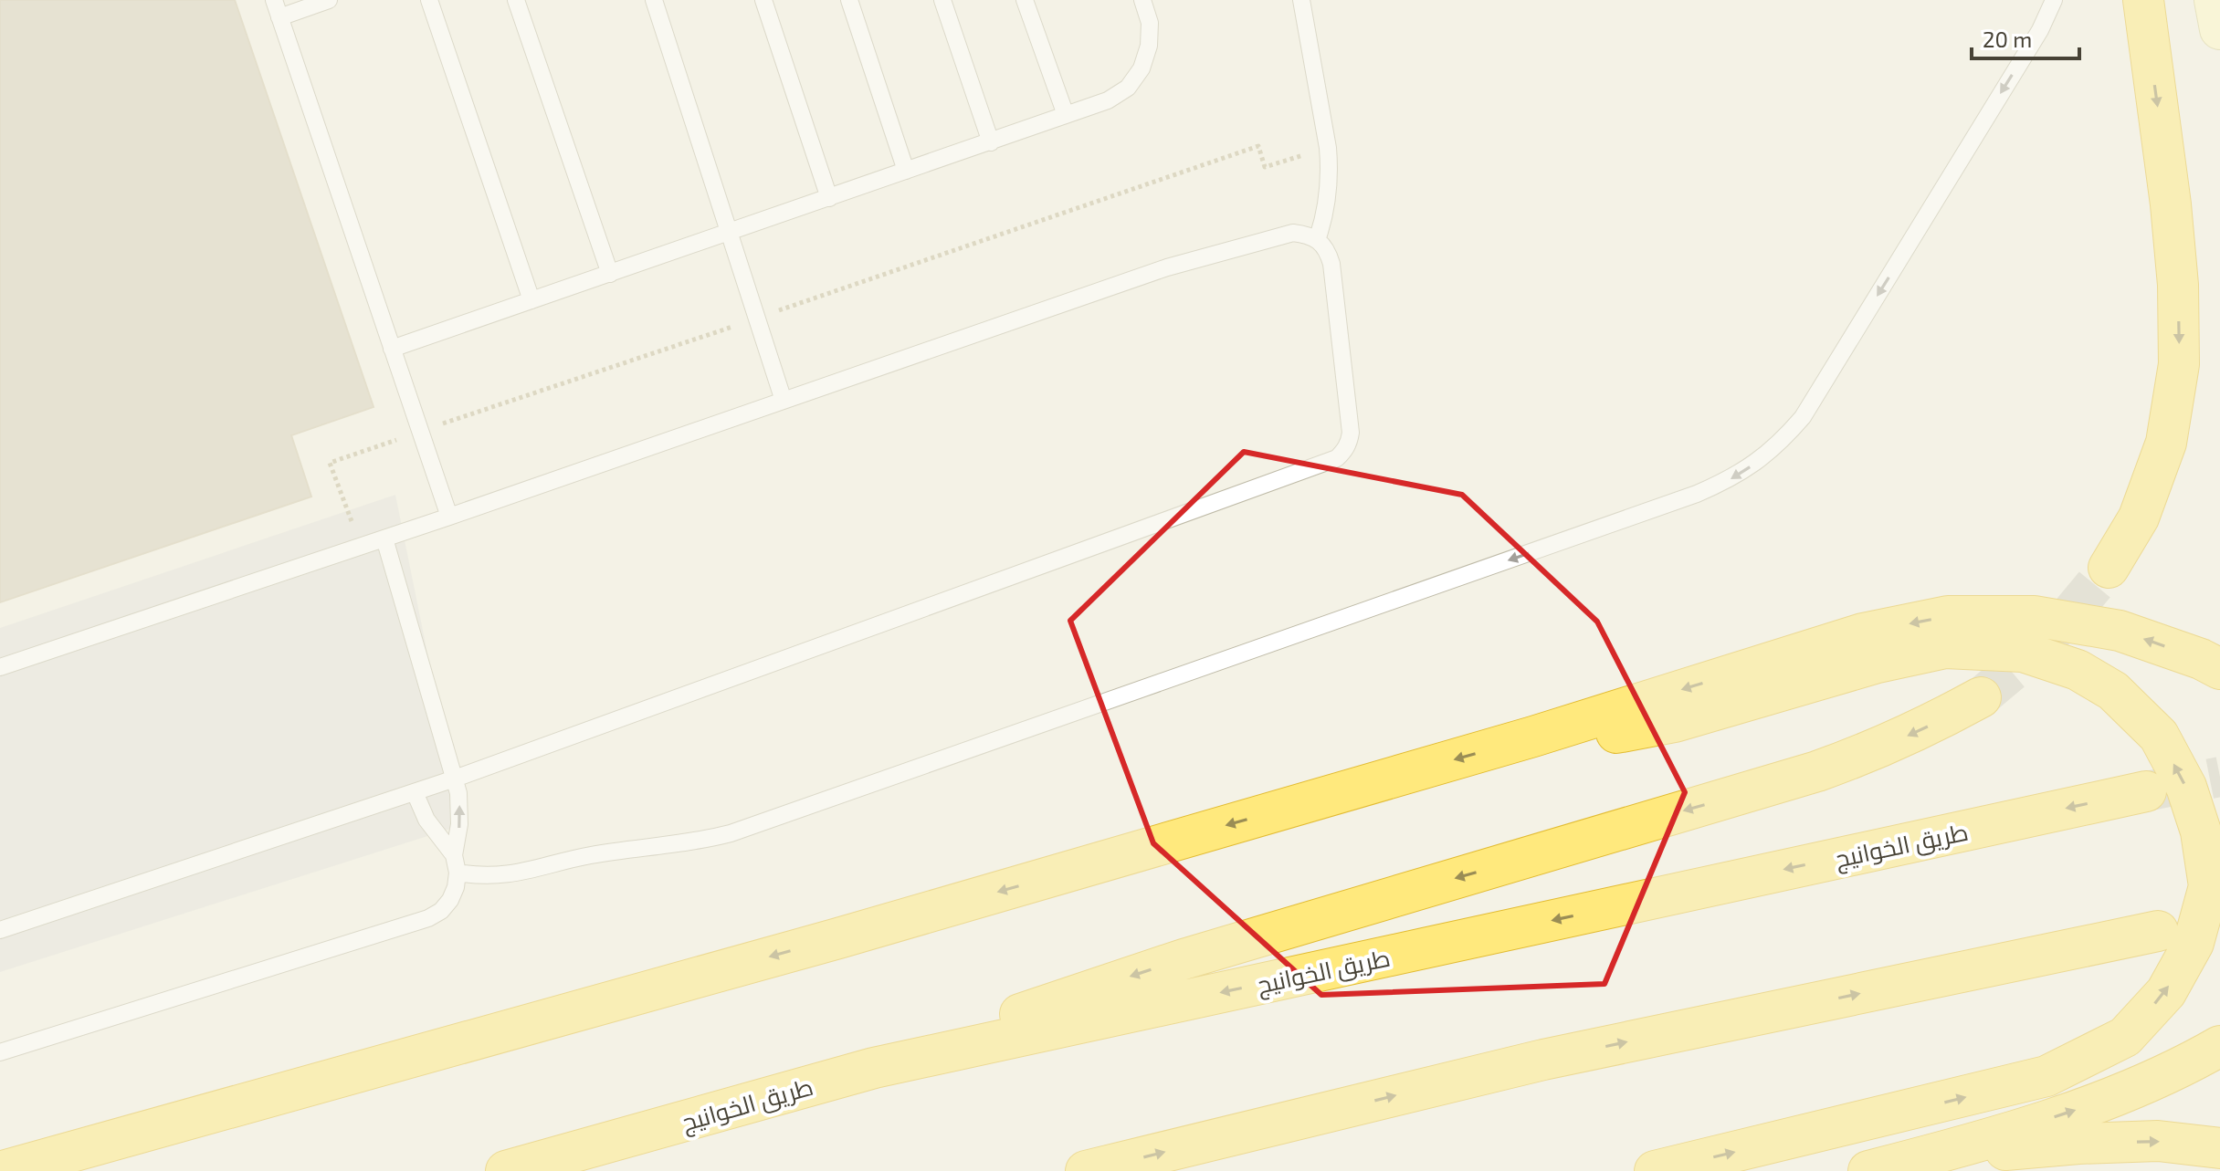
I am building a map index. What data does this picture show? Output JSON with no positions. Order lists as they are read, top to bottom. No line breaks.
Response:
{"streets":{"highway":["طريق الخوانيج"]},"scale_bar":"20 m"}
